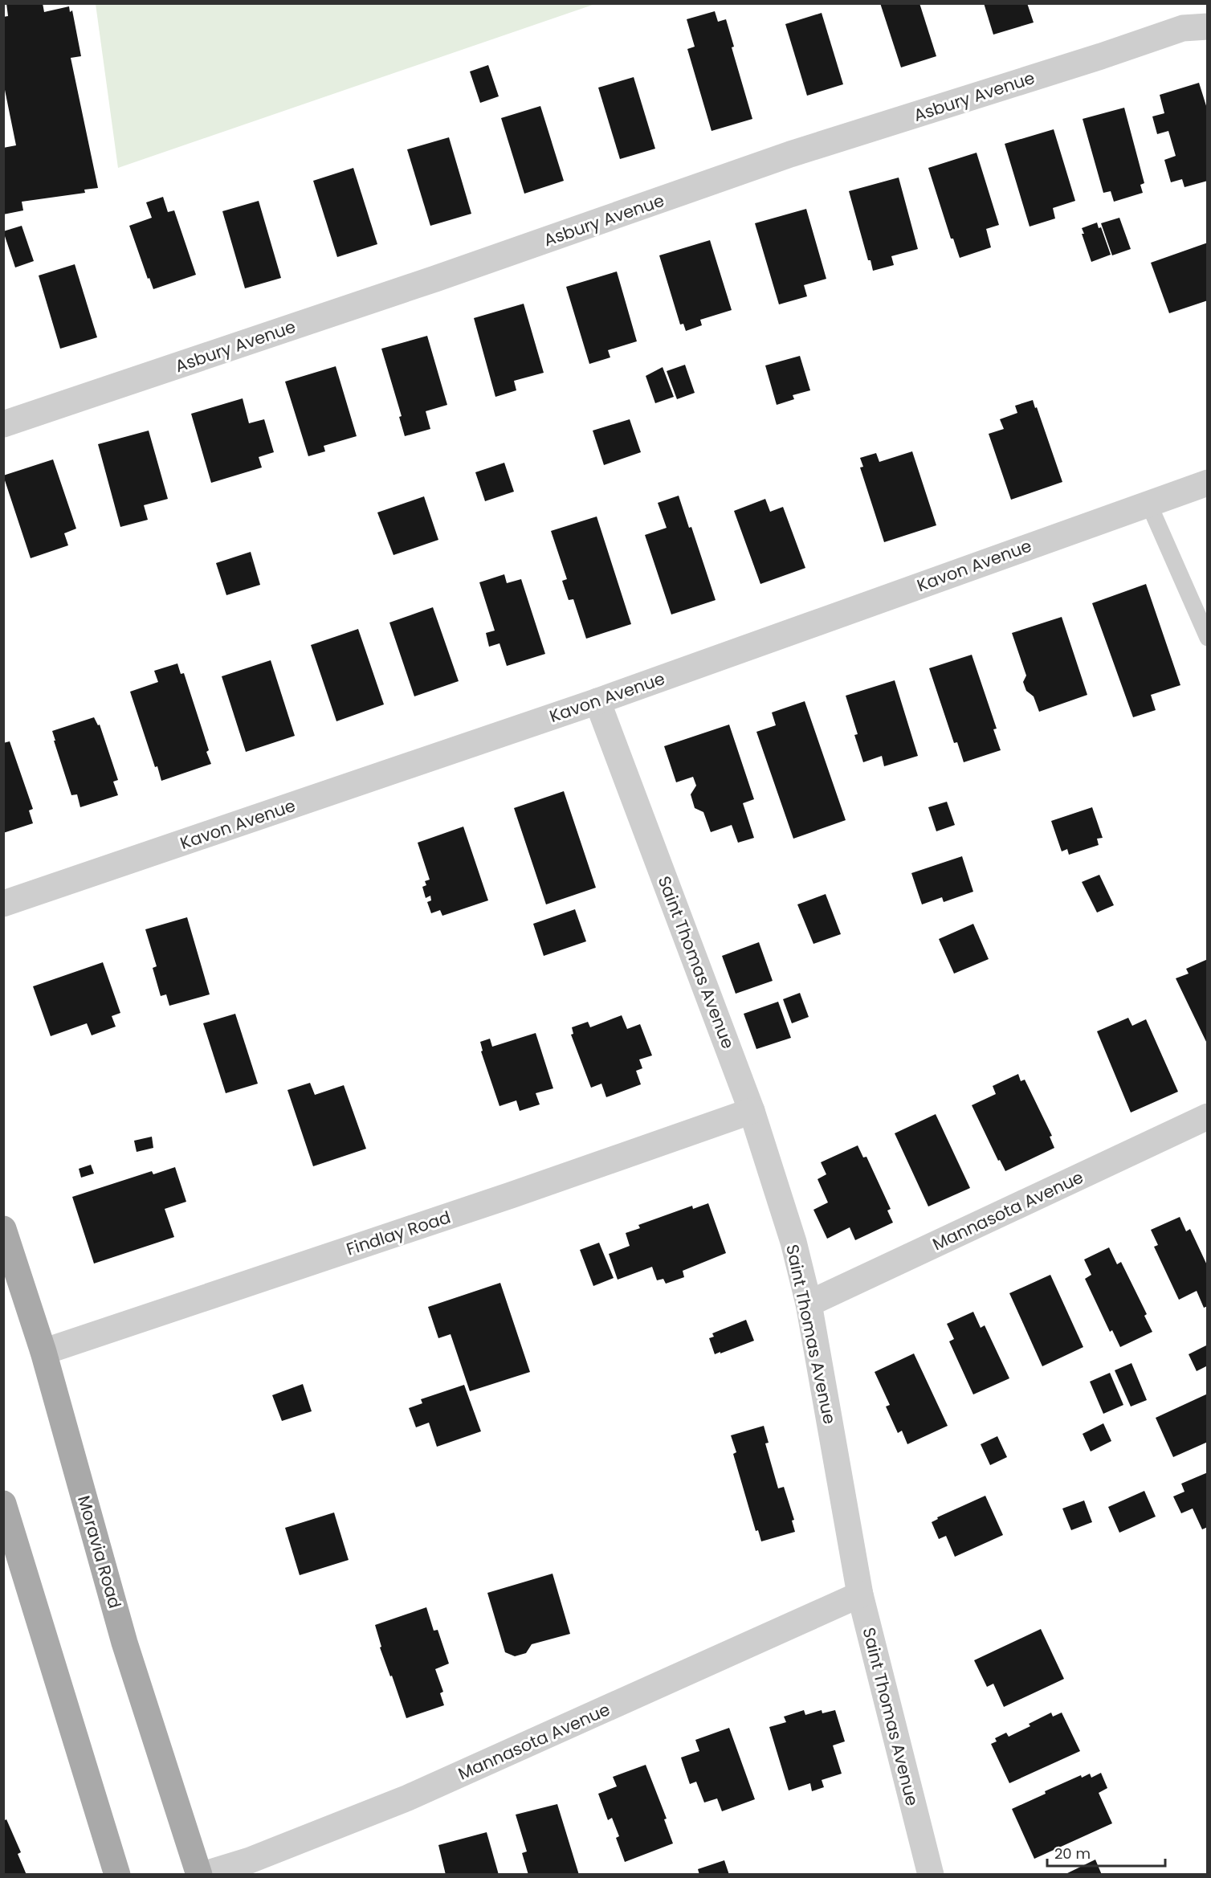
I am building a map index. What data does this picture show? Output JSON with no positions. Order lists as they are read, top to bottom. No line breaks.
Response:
{"streets":{"main road":["Moravia Road"],"street":["Asbury Avenue","Kavon Avenue","Saint Thomas Avenue","Mannasota Avenue","Findlay Road"]},"crossings":[["Kavon Avenue","Saint Thomas Avenue"],["Saint Thomas Avenue","Mannasota Avenue"],["Saint Thomas Avenue","Findlay Road"],["Mannasota Avenue","Moravia Road"],["Findlay Road","Moravia Road"]],"scale_bar":"20 m"}
